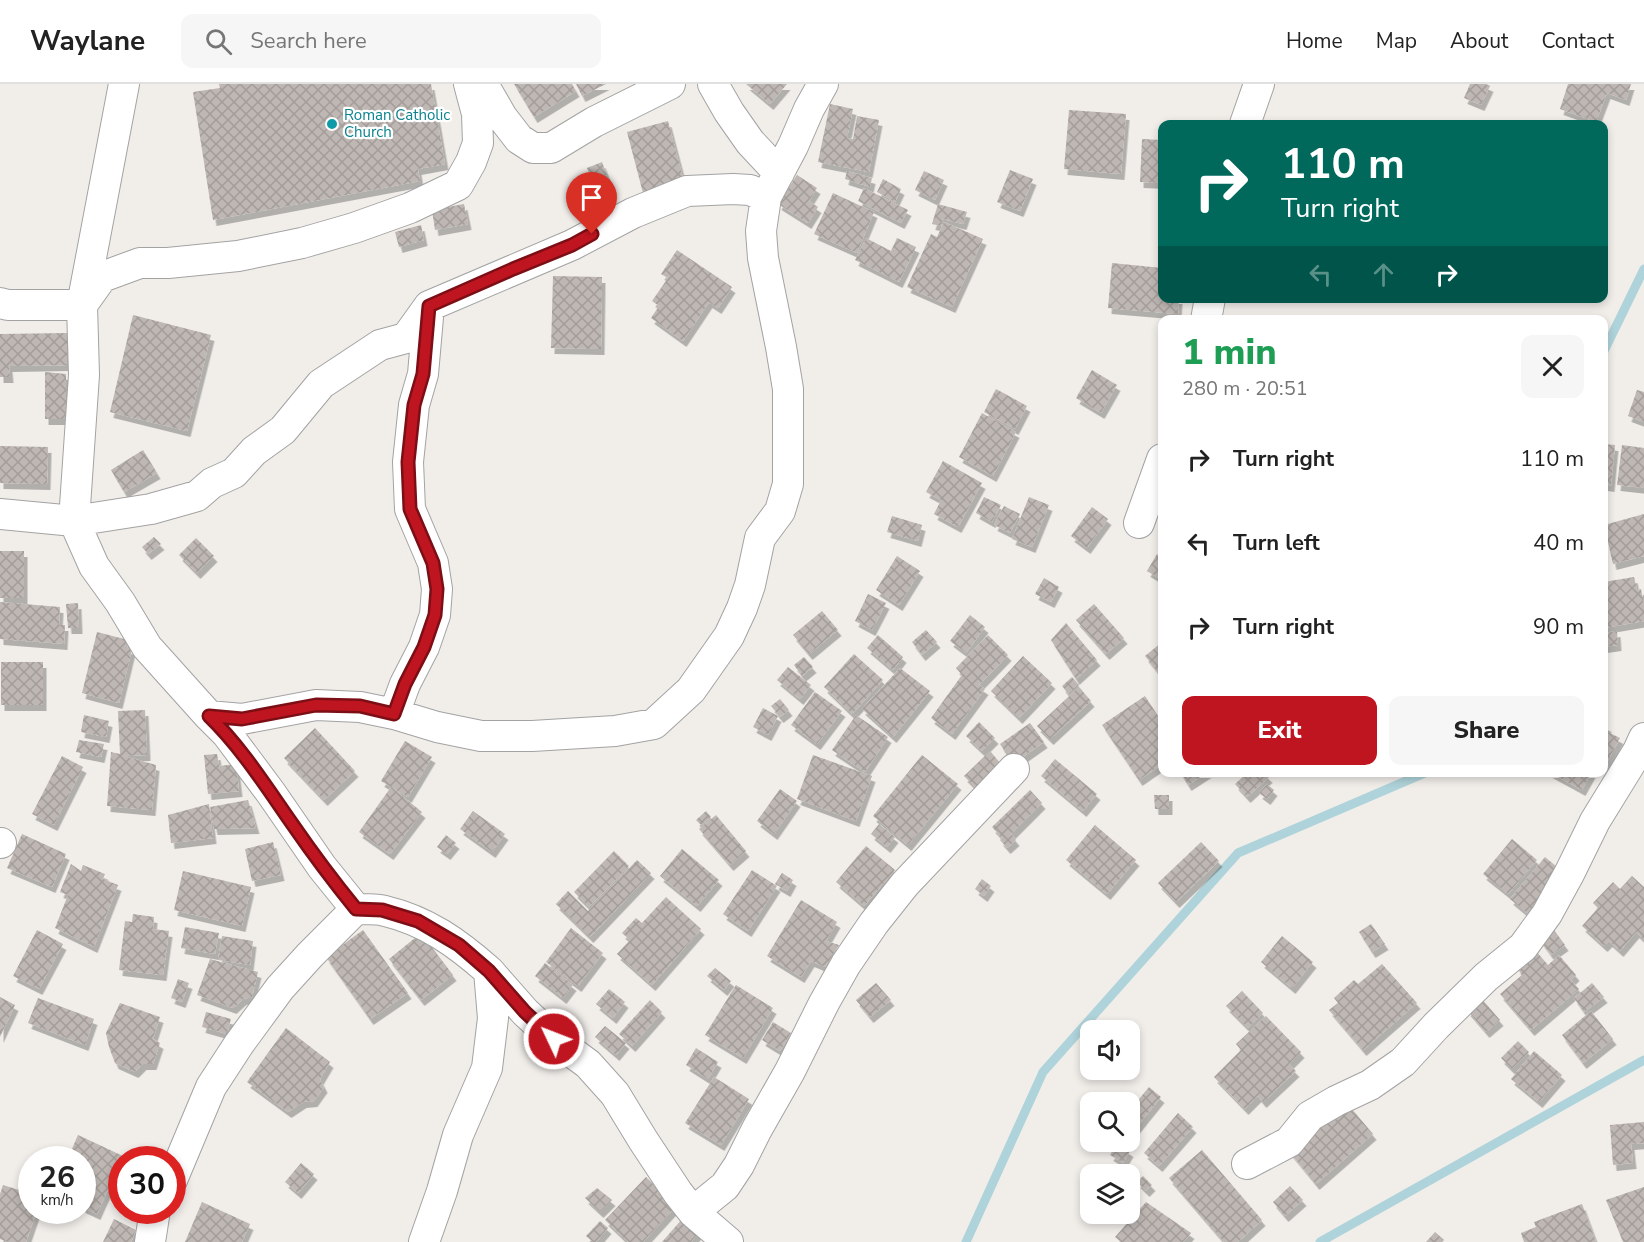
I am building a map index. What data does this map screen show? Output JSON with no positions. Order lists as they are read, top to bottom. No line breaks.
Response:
{"places":["Roman Catholic Church"],"page":{"header":"Waylane","search":"Search here","nav":["Home","Map","About","Contact"],"turn":["110 m","Turn right"],"heading":["1 min","280 m · 20:51"],"list":[{"name":"Turn right","value":"110 m"},{"name":"Turn left","value":"40 m"},{"name":"Turn right","value":"90 m"}],"buttons":["Exit","Share"],"speed":"26 km/h","limit":"30"}}
